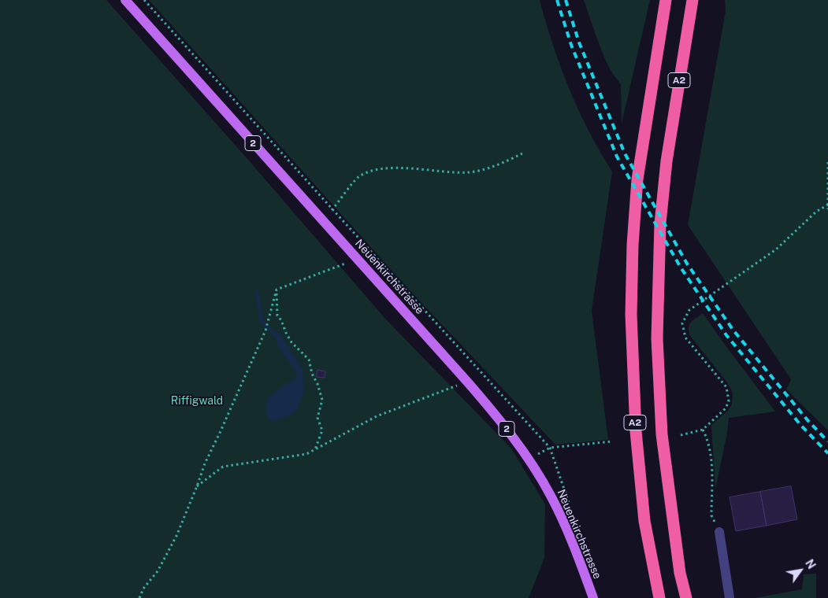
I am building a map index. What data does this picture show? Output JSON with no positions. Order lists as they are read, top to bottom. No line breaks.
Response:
{"streets":{"highway":["A2"],"main road":["2","Neuenkirchstrasse"]},"parks":["Riffigwald"],"north":"top right"}
